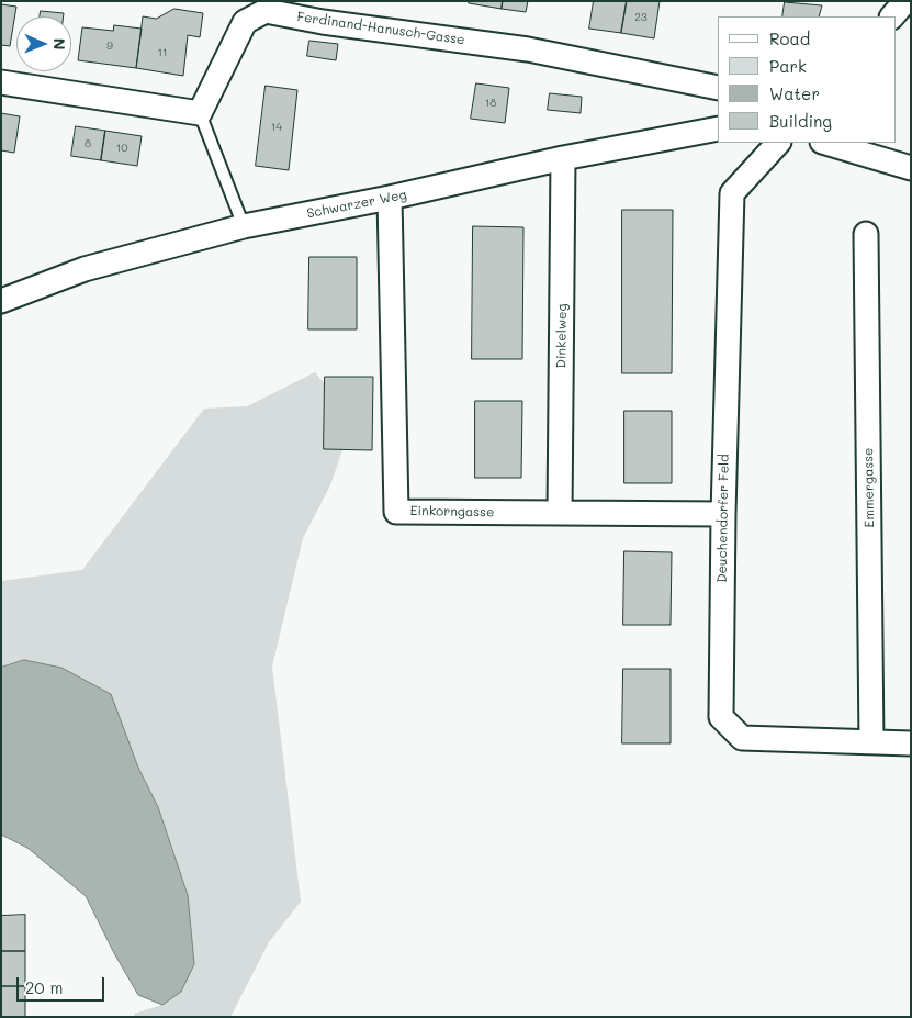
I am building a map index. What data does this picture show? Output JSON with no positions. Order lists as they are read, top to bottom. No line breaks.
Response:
{"streets":{"street":["Ferdinand-Hanusch-Gasse","Schwarzer Weg","Dinkelweg","Emmergasse","Einkorngasse","Deuchendorfer Feld"]},"crossings":[["Schwarzer Weg","Dinkelweg"],["Schwarzer Weg","Einkorngasse"],["Dinkelweg","Einkorngasse"],["Emmergasse","Deuchendorfer Feld"],["Einkorngasse","Deuchendorfer Feld"]],"house_numbers":["23","9","11","18","14","8","10"],"legend":["Road","Park","Water","Building"],"scale_bar":"20 m","north":"right"}
